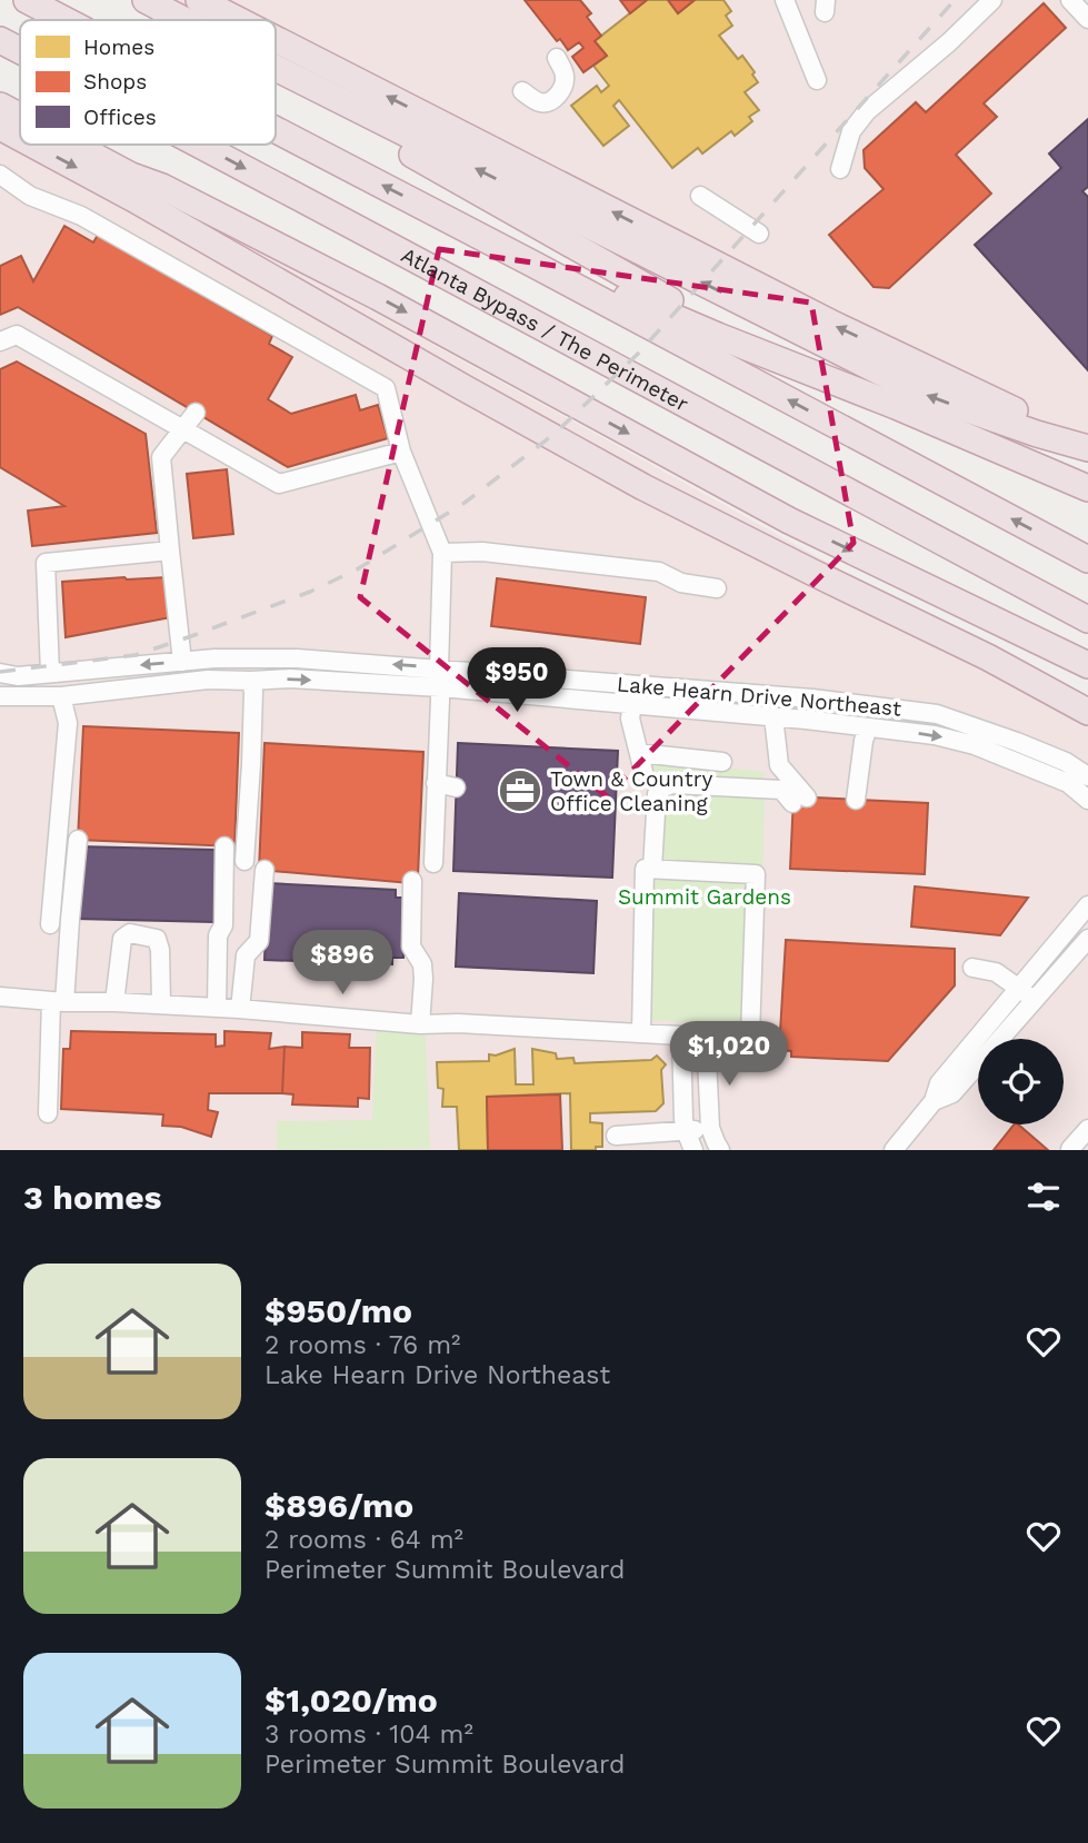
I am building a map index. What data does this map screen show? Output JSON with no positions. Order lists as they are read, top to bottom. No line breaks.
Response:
{"streets":{"highway":["Atlanta Bypass / The Perimeter"],"street":["Lake Hearn Drive Northeast"]},"parks":["Summit Gardens"],"places":{"office":["Town & Country Office Cleaning"]},"legend":["Homes","Shops","Offices"],"page":{"price":["$950","$896","$1,020"],"heading":"3 homes","list":[{"name":"$950/mo","note":"2 rooms · 76 m² · Lake Hearn Drive Northeast"},{"name":"$896/mo","note":"2 rooms · 64 m² · Perimeter Summit Boulevard"},{"name":"$1,020/mo","note":"3 rooms · 104 m² · Perimeter Summit Boulevard"}]}}
